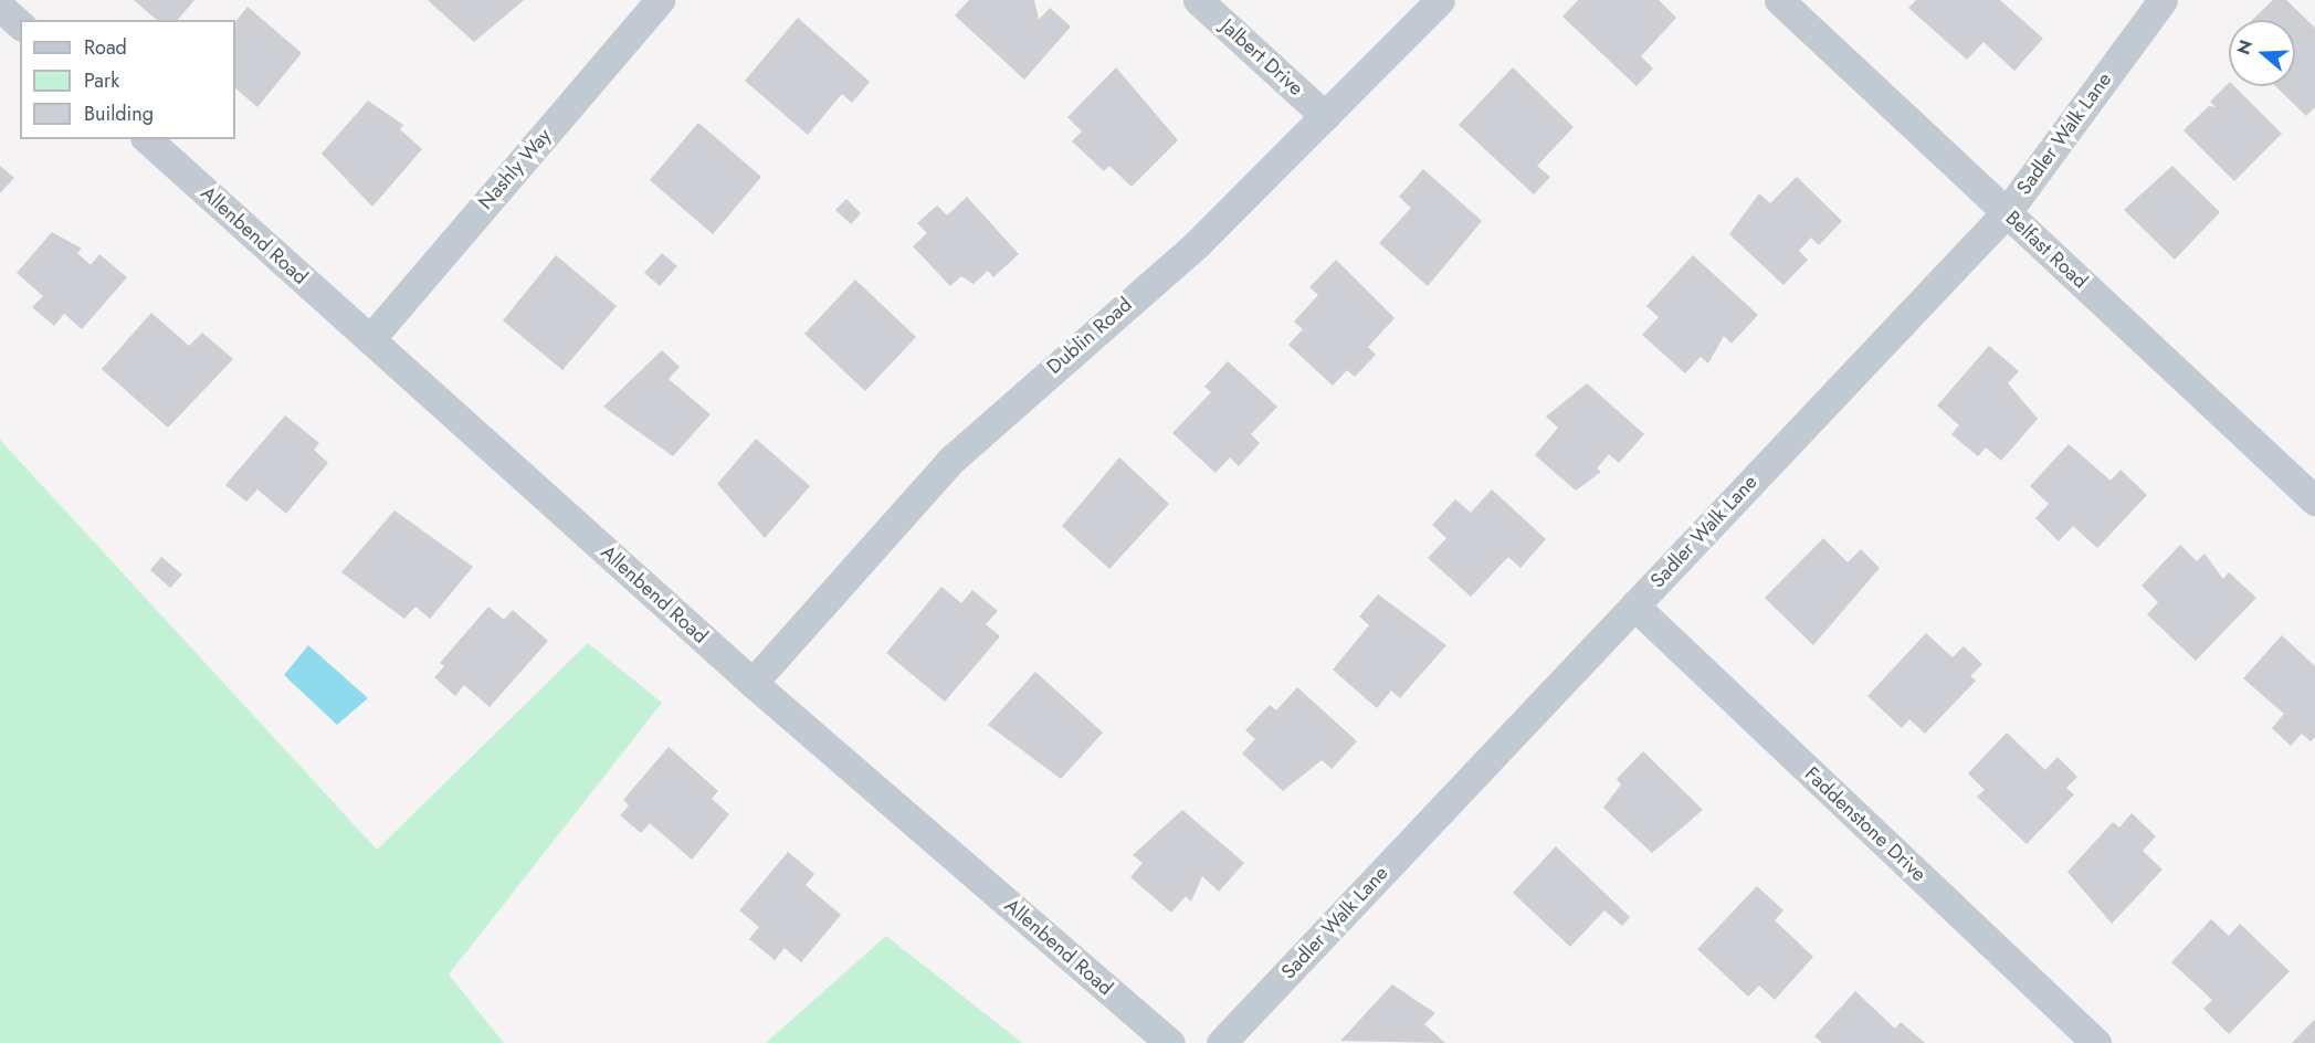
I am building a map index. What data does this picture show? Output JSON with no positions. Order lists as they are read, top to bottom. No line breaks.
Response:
{"streets":{"street":["Jalbert Drive","Sadler Walk Lane","Nashly Way","Allenbend Road","Belfast Road","Dublin Road","Faddenstone Drive"]},"crossings":[["Jalbert Drive","Dublin Road"],["Sadler Walk Lane","Belfast Road"],["Sadler Walk Lane","Faddenstone Drive"],["Nashly Way","Allenbend Road"],["Allenbend Road","Dublin Road"]],"legend":["Road","Park","Building"],"north":"left"}
